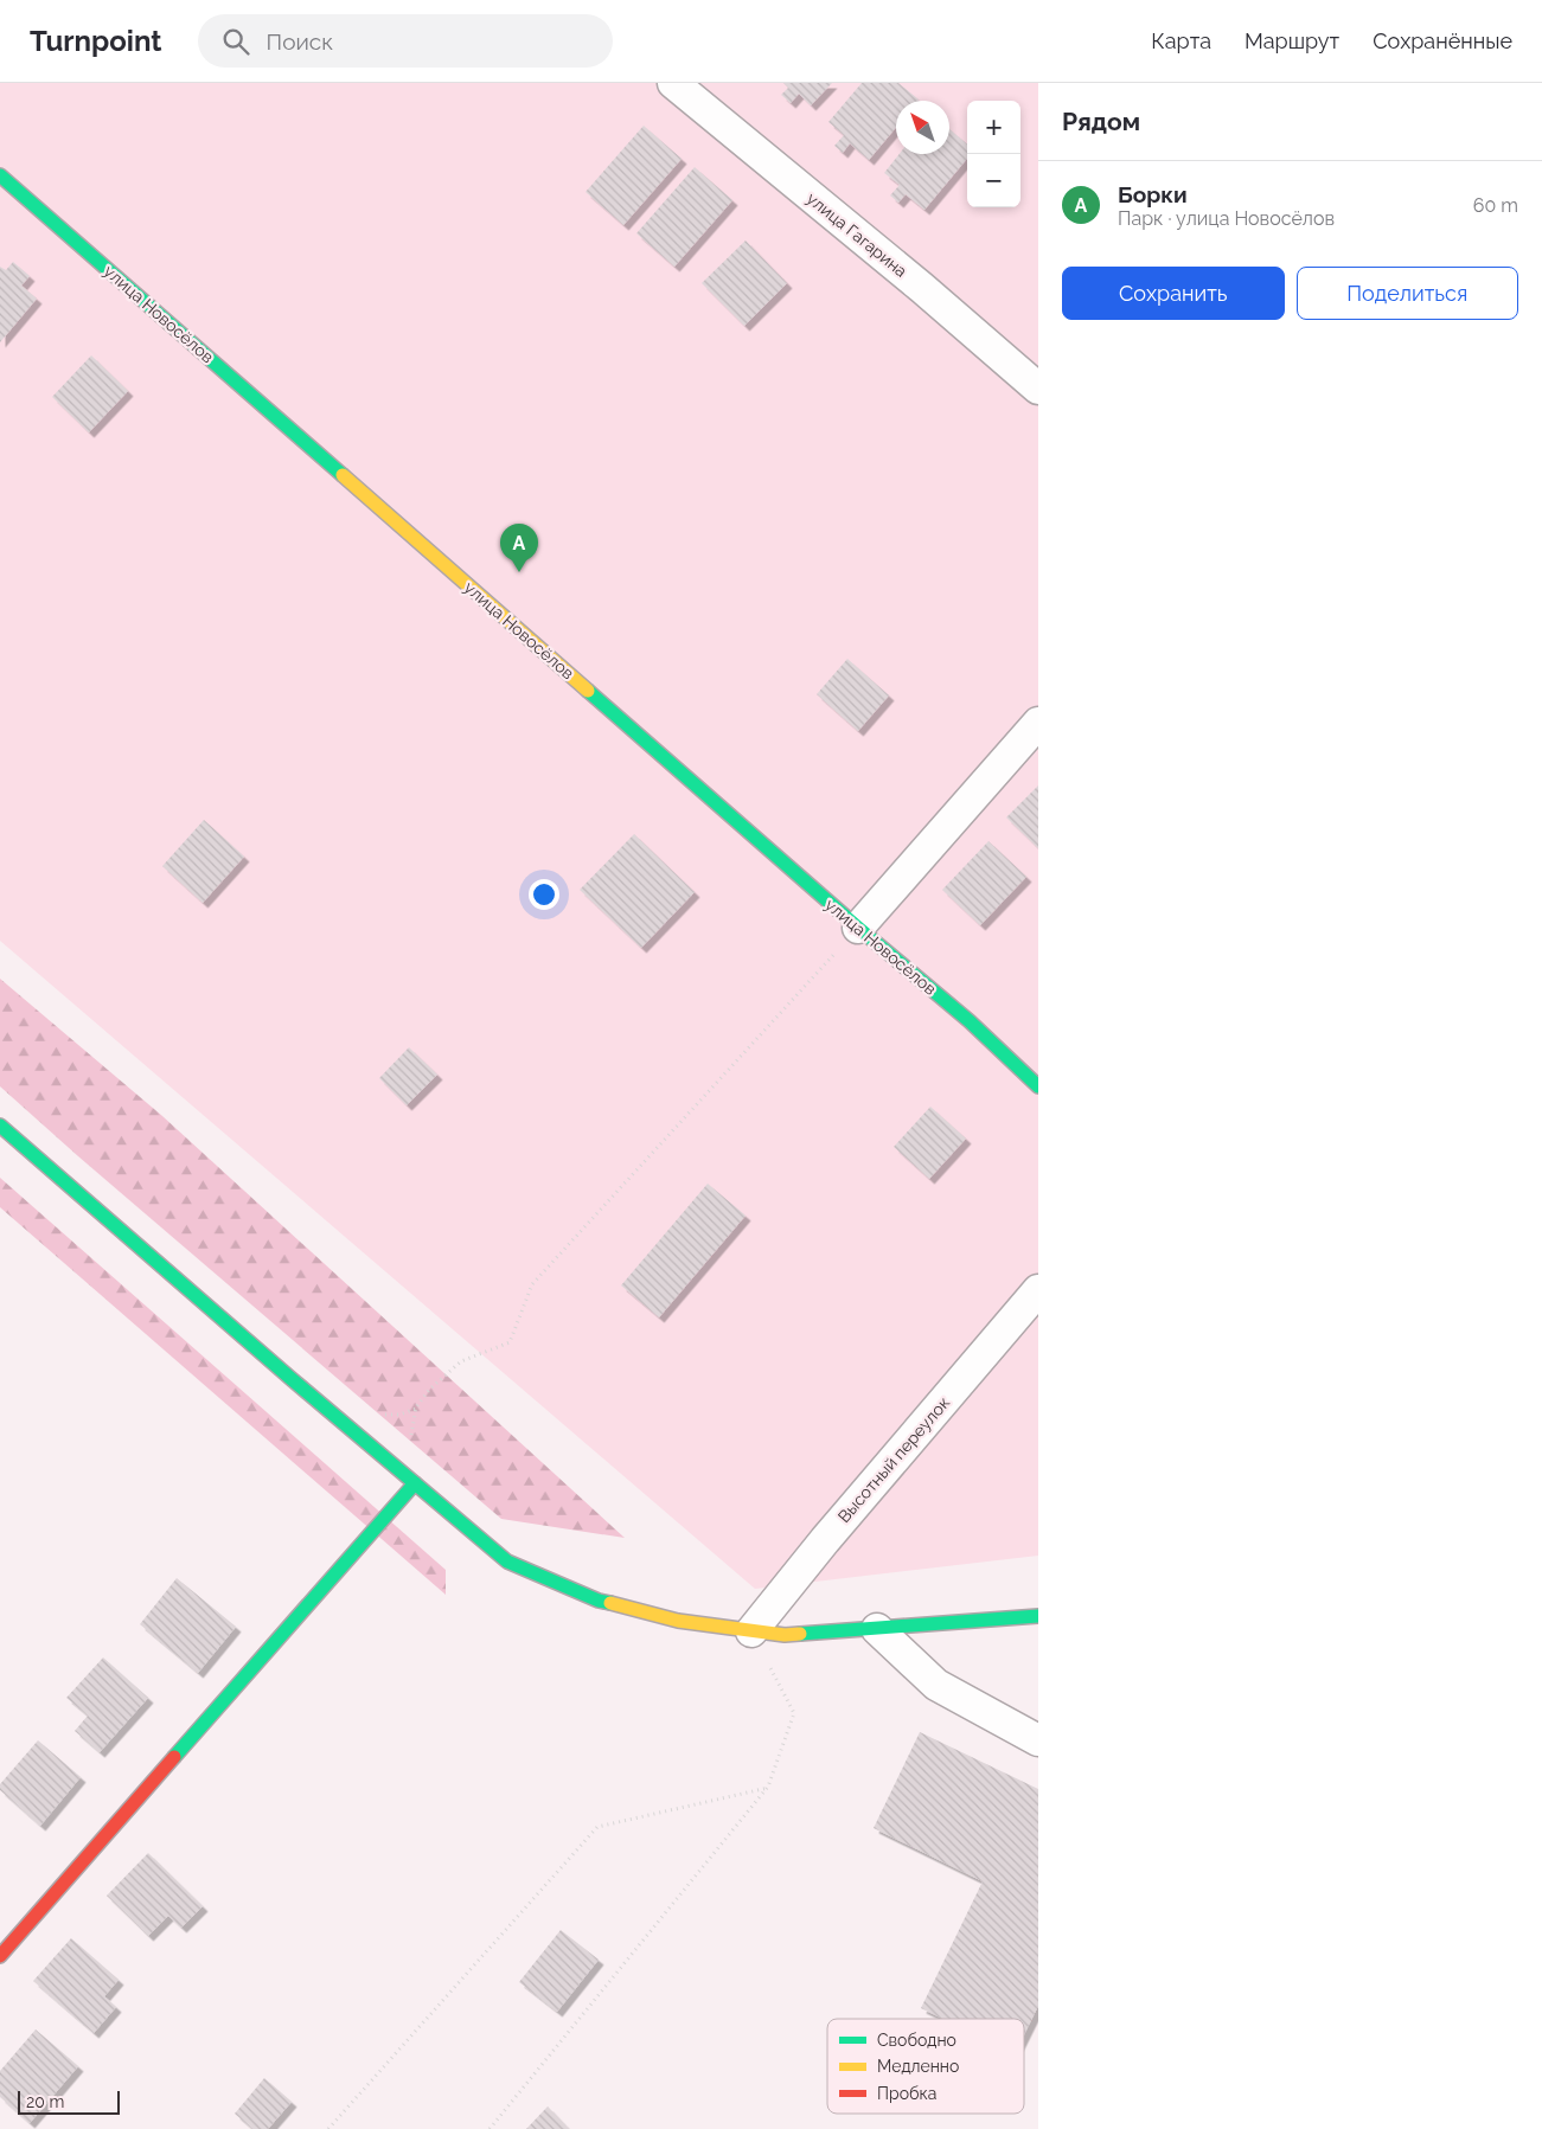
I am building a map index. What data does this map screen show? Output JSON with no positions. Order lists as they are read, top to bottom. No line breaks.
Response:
{"streets":{"street":["улица Гагарина","улица Новосёлов","Высотный переулок"]},"legend":["Свободно","Медленно","Пробка"],"scale_bar":"20 m","north":"top left","page":{"header":"Turnpoint","search":"Поиск","nav":["Карта","Маршрут","Сохранённые"],"heading":"Рядом","map_buttons":["+","−"],"list":[{"mark":"A","name":"Борки","note":"Парк · улица Новосёлов","value":"60 m"}],"buttons":["Сохранить","Поделиться"],"pins":"A","scale":"20 m"}}
